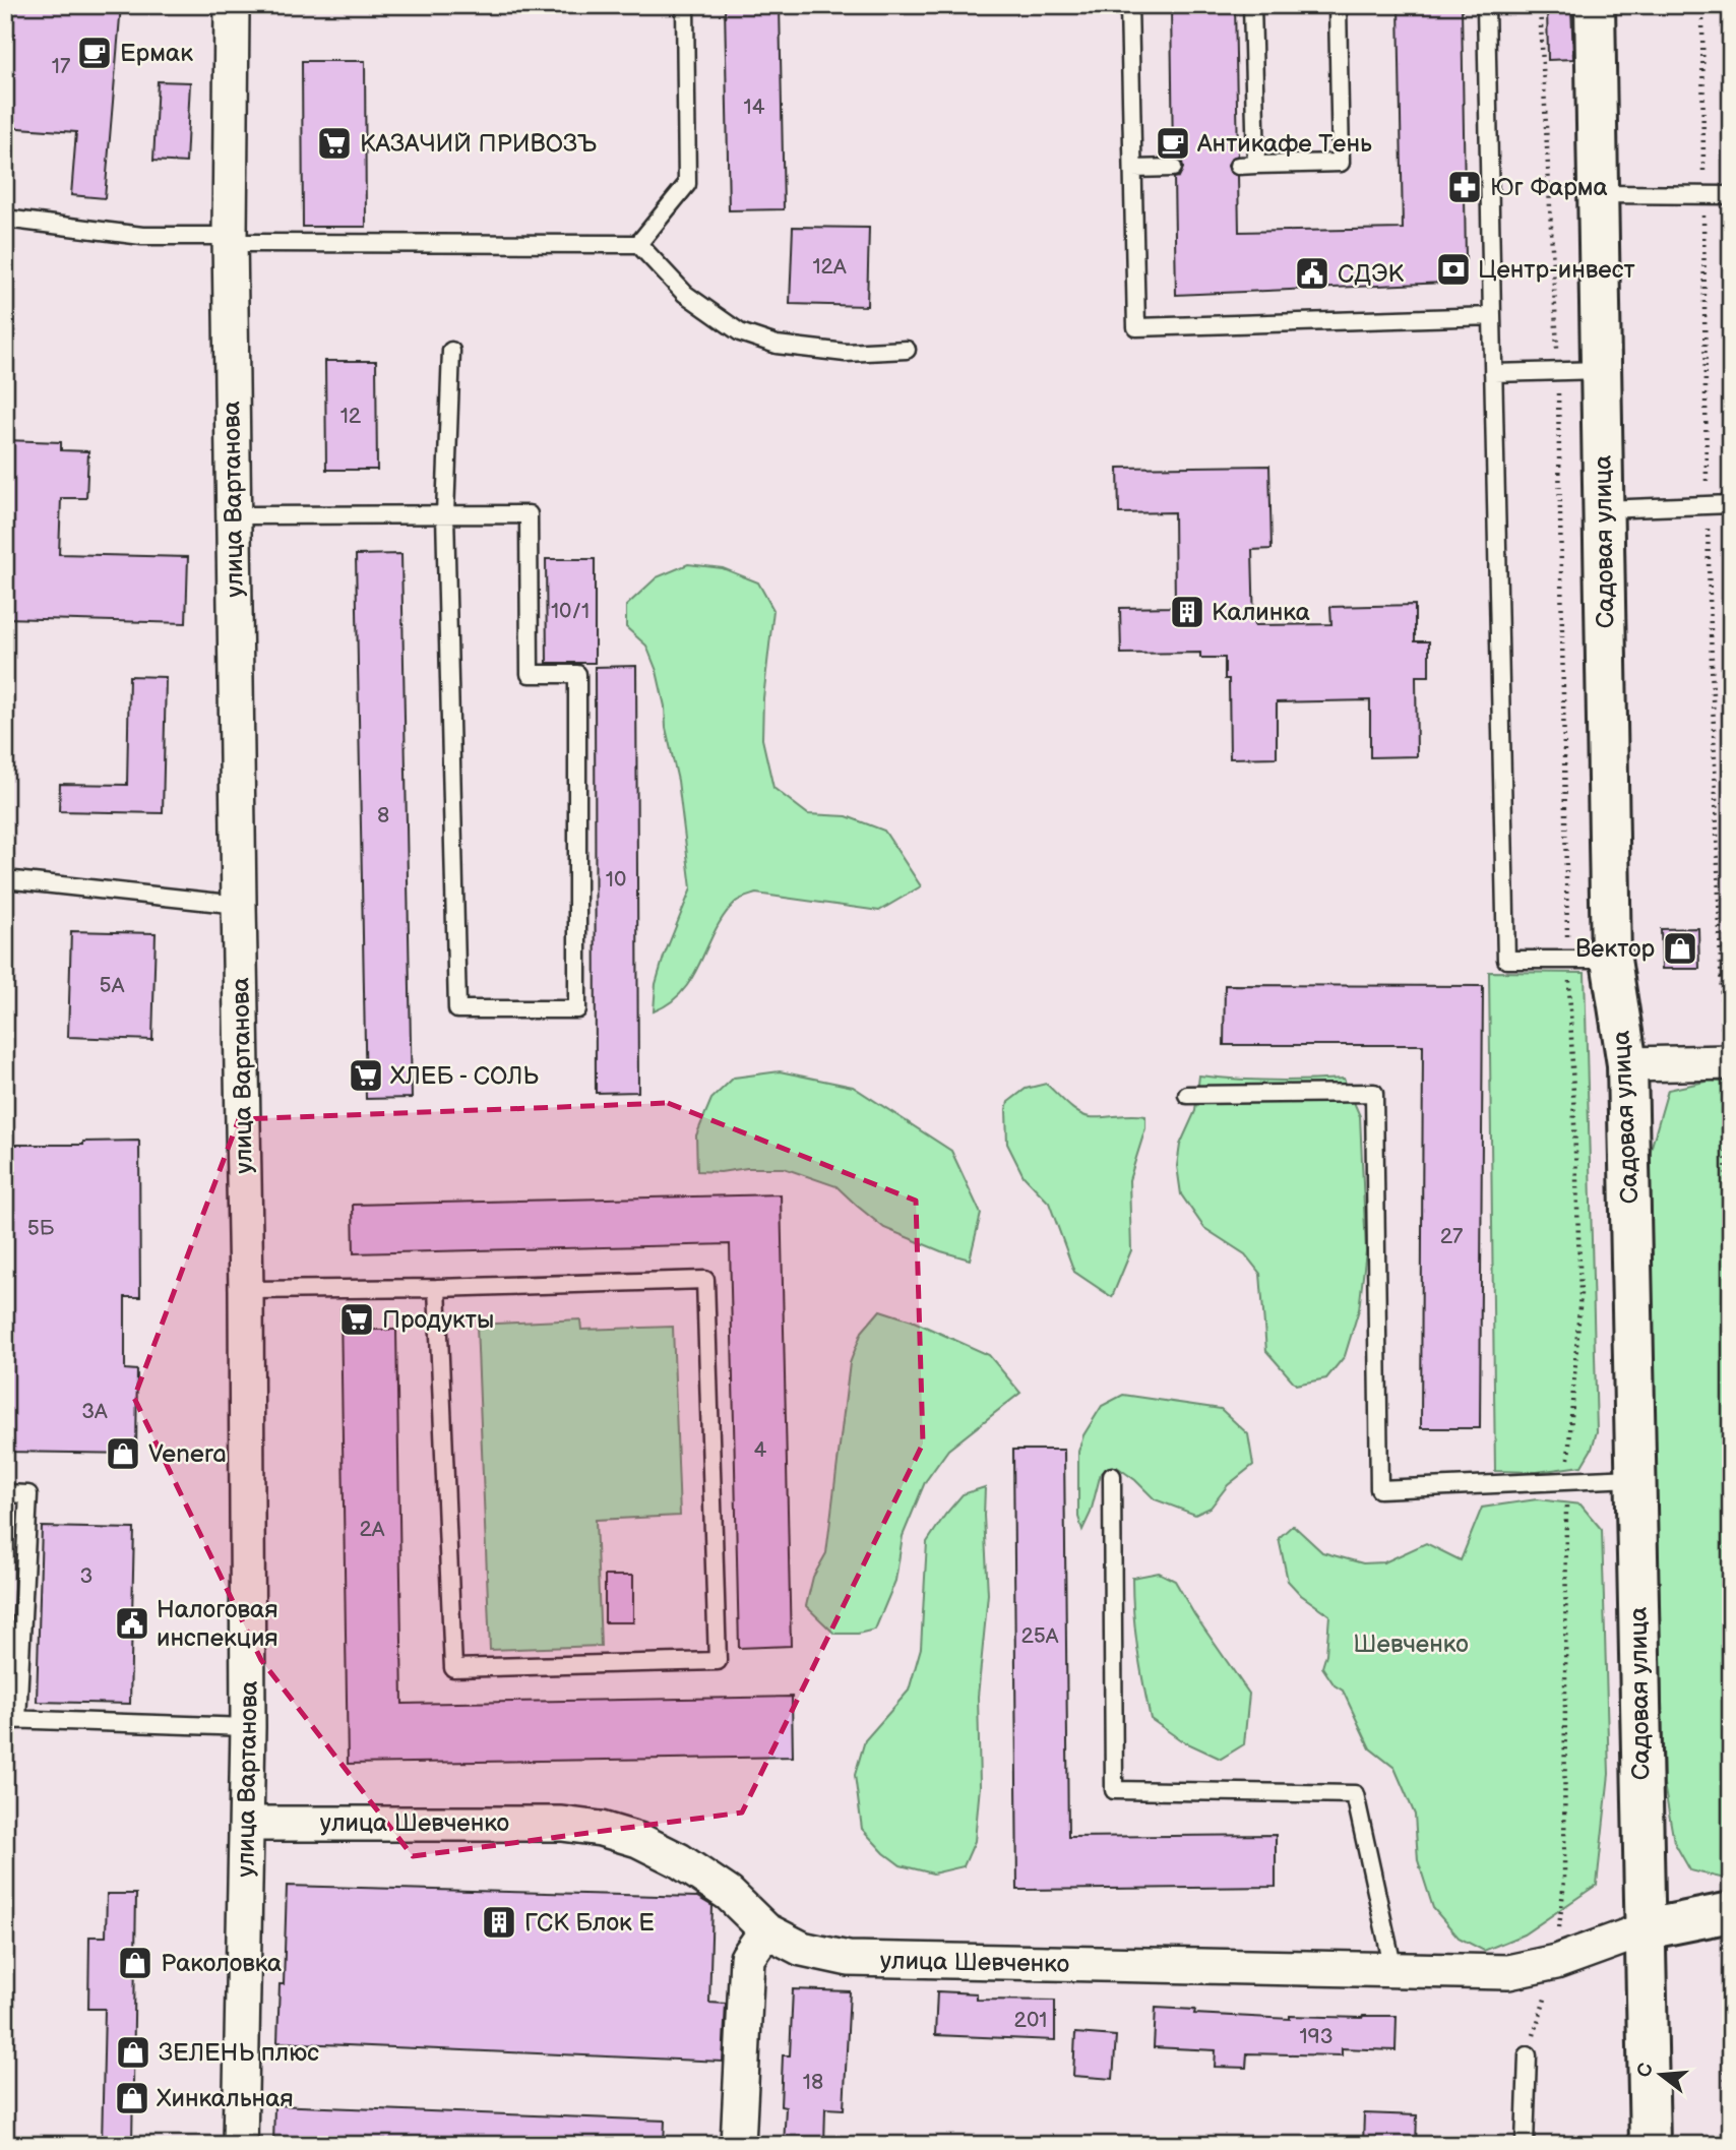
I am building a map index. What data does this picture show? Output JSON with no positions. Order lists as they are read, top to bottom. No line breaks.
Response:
{"streets":{"street":["улица Вартанова","Садовая улица","улица Шевченко"]},"crossings":[["улица Вартанова","улица Шевченко"],["Садовая улица","улица Шевченко"]],"parks":["Шевченко"],"places":{"cafe":["Ермак","Антикафе Тень"],"supermarket":["КАЗАЧИЙ ПРИВОЗЪ","ХЛЕБ - СОЛЬ","Продукты"],"pharmacy":["Юг Фарма"],"bank":["Центр-инвест"],"public building":["СДЭК","Налоговая инспекция"],"building":["Калинка","ГСК Блок Е"],"shop":["Вектор","Venera","Раколовка","ЗЕЛЕНЬ плюс","Хинкальная"]},"house_numbers":["17","14","12А","12","10/1","8","10","5А","5Б","27","3А","4","2А","3","25А","201","193","18"],"north":"left"}
